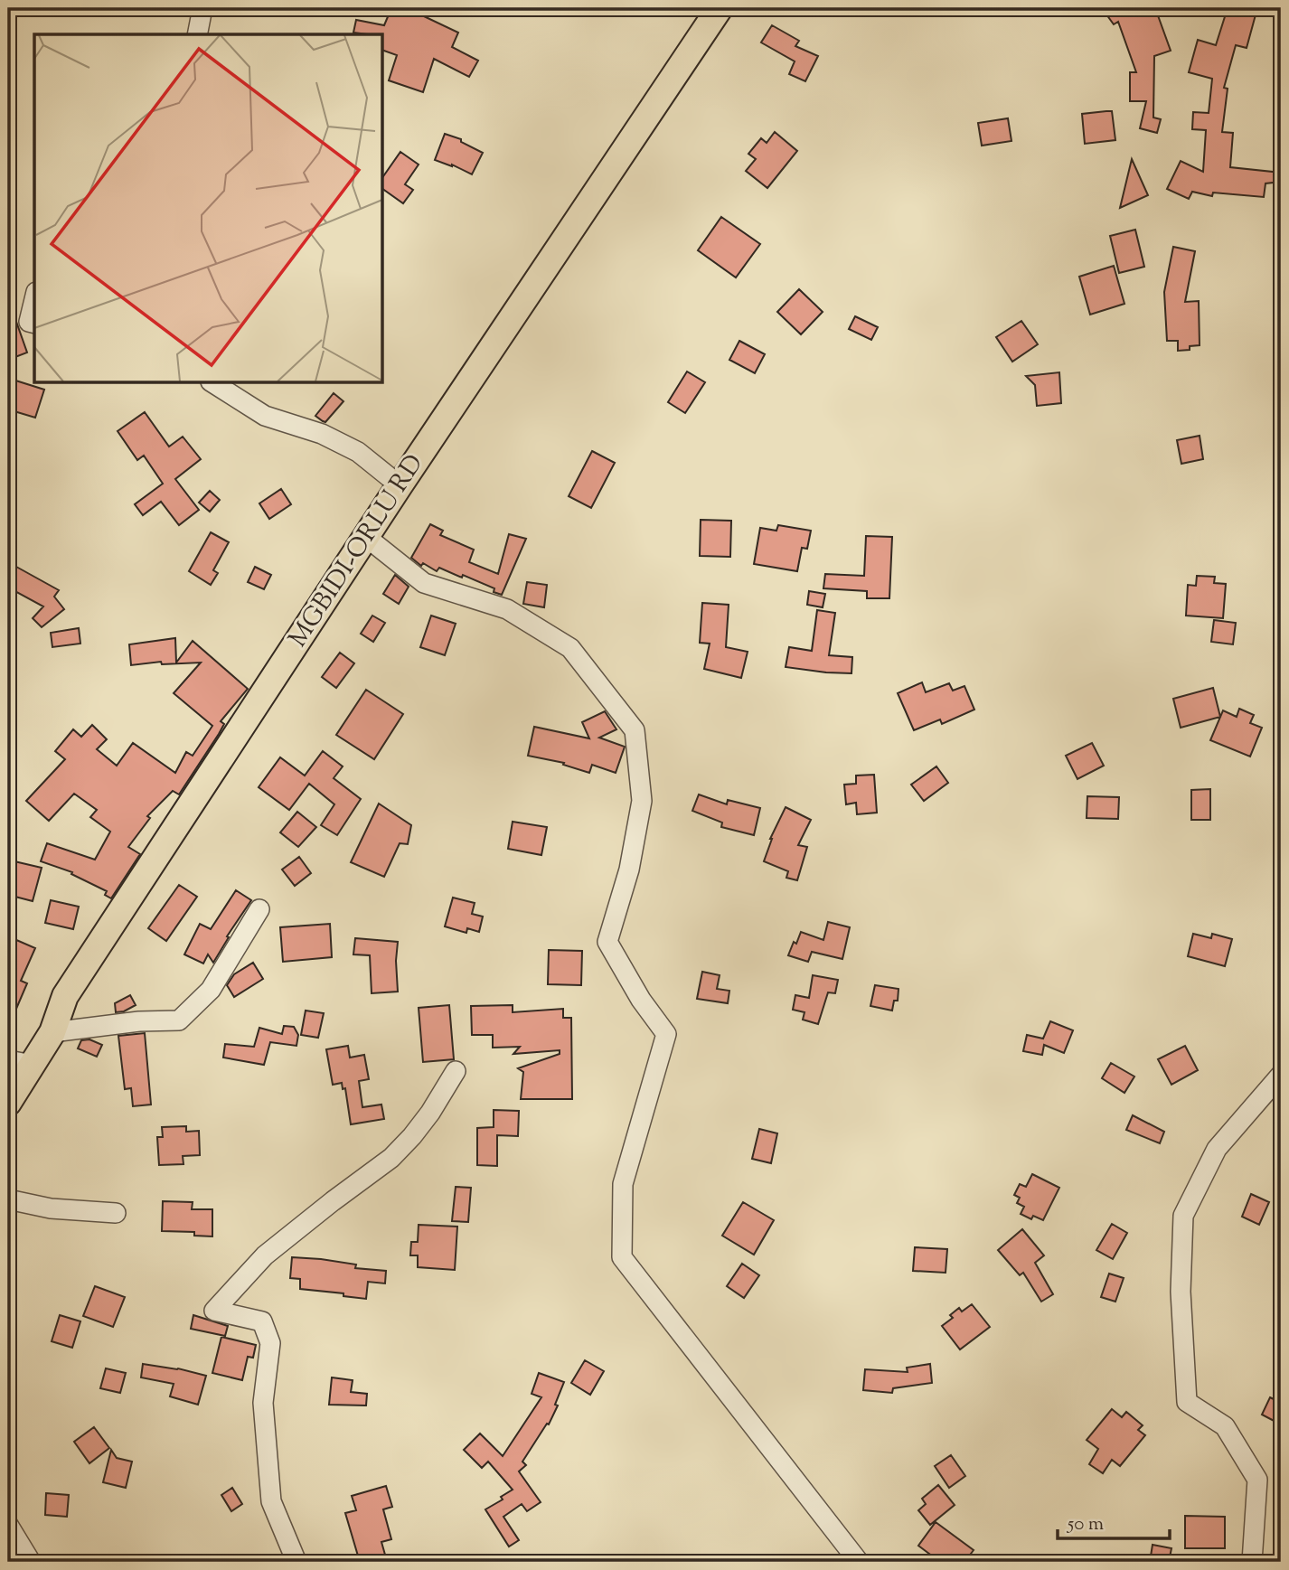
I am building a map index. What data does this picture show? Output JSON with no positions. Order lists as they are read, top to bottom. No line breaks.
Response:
{"streets":{"main road":["MGBIDI-ORLU RD"]},"scale_bar":"50 m"}
